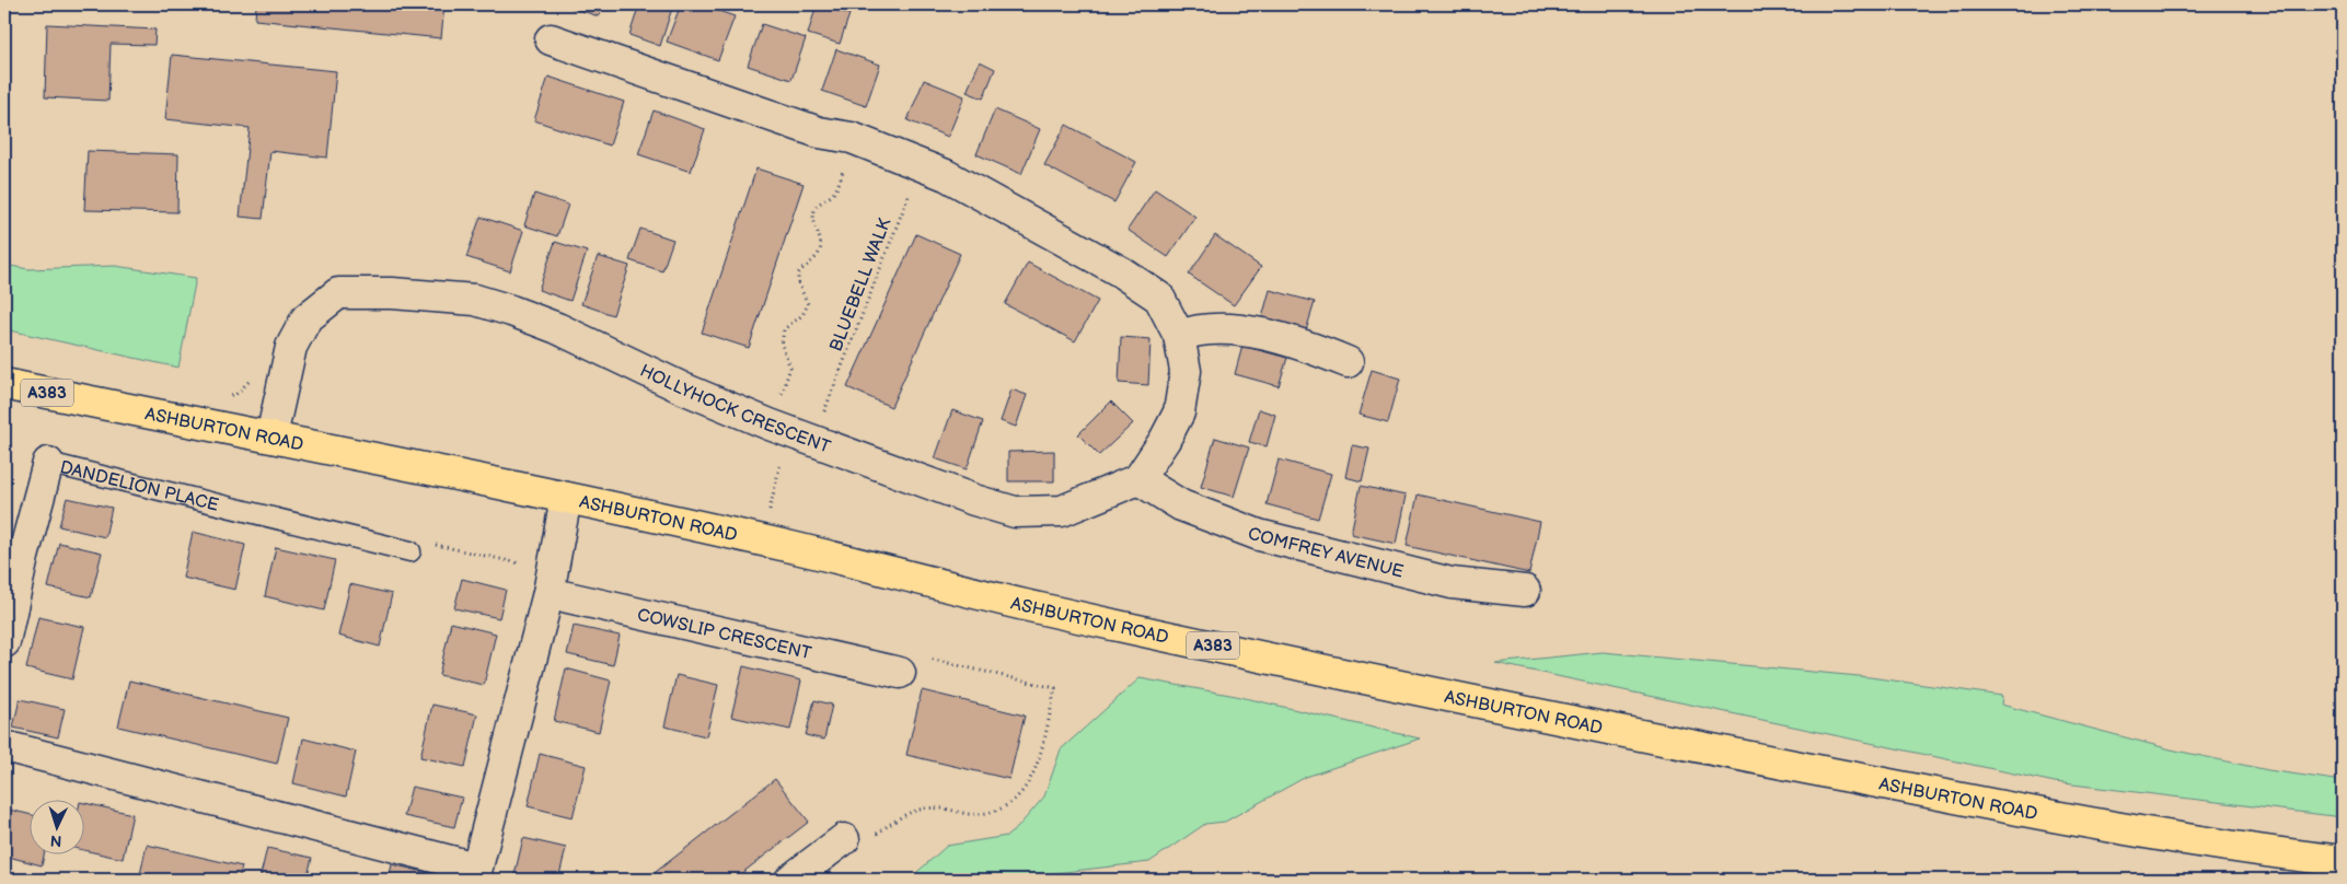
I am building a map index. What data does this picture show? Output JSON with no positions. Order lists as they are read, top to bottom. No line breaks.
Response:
{"streets":{"main road":["A383","ASHBURTON ROAD"],"street":["HOLLYHOCK CRESCENT","DANDELION PLACE","COMFREY AVENUE","COWSLIP CRESCENT"],"path":["BLUEBELL WALK"]},"crossings":[["HOLLYHOCK CRESCENT","ASHBURTON ROAD"],["HOLLYHOCK CRESCENT","COMFREY AVENUE"]],"north":"bottom"}
